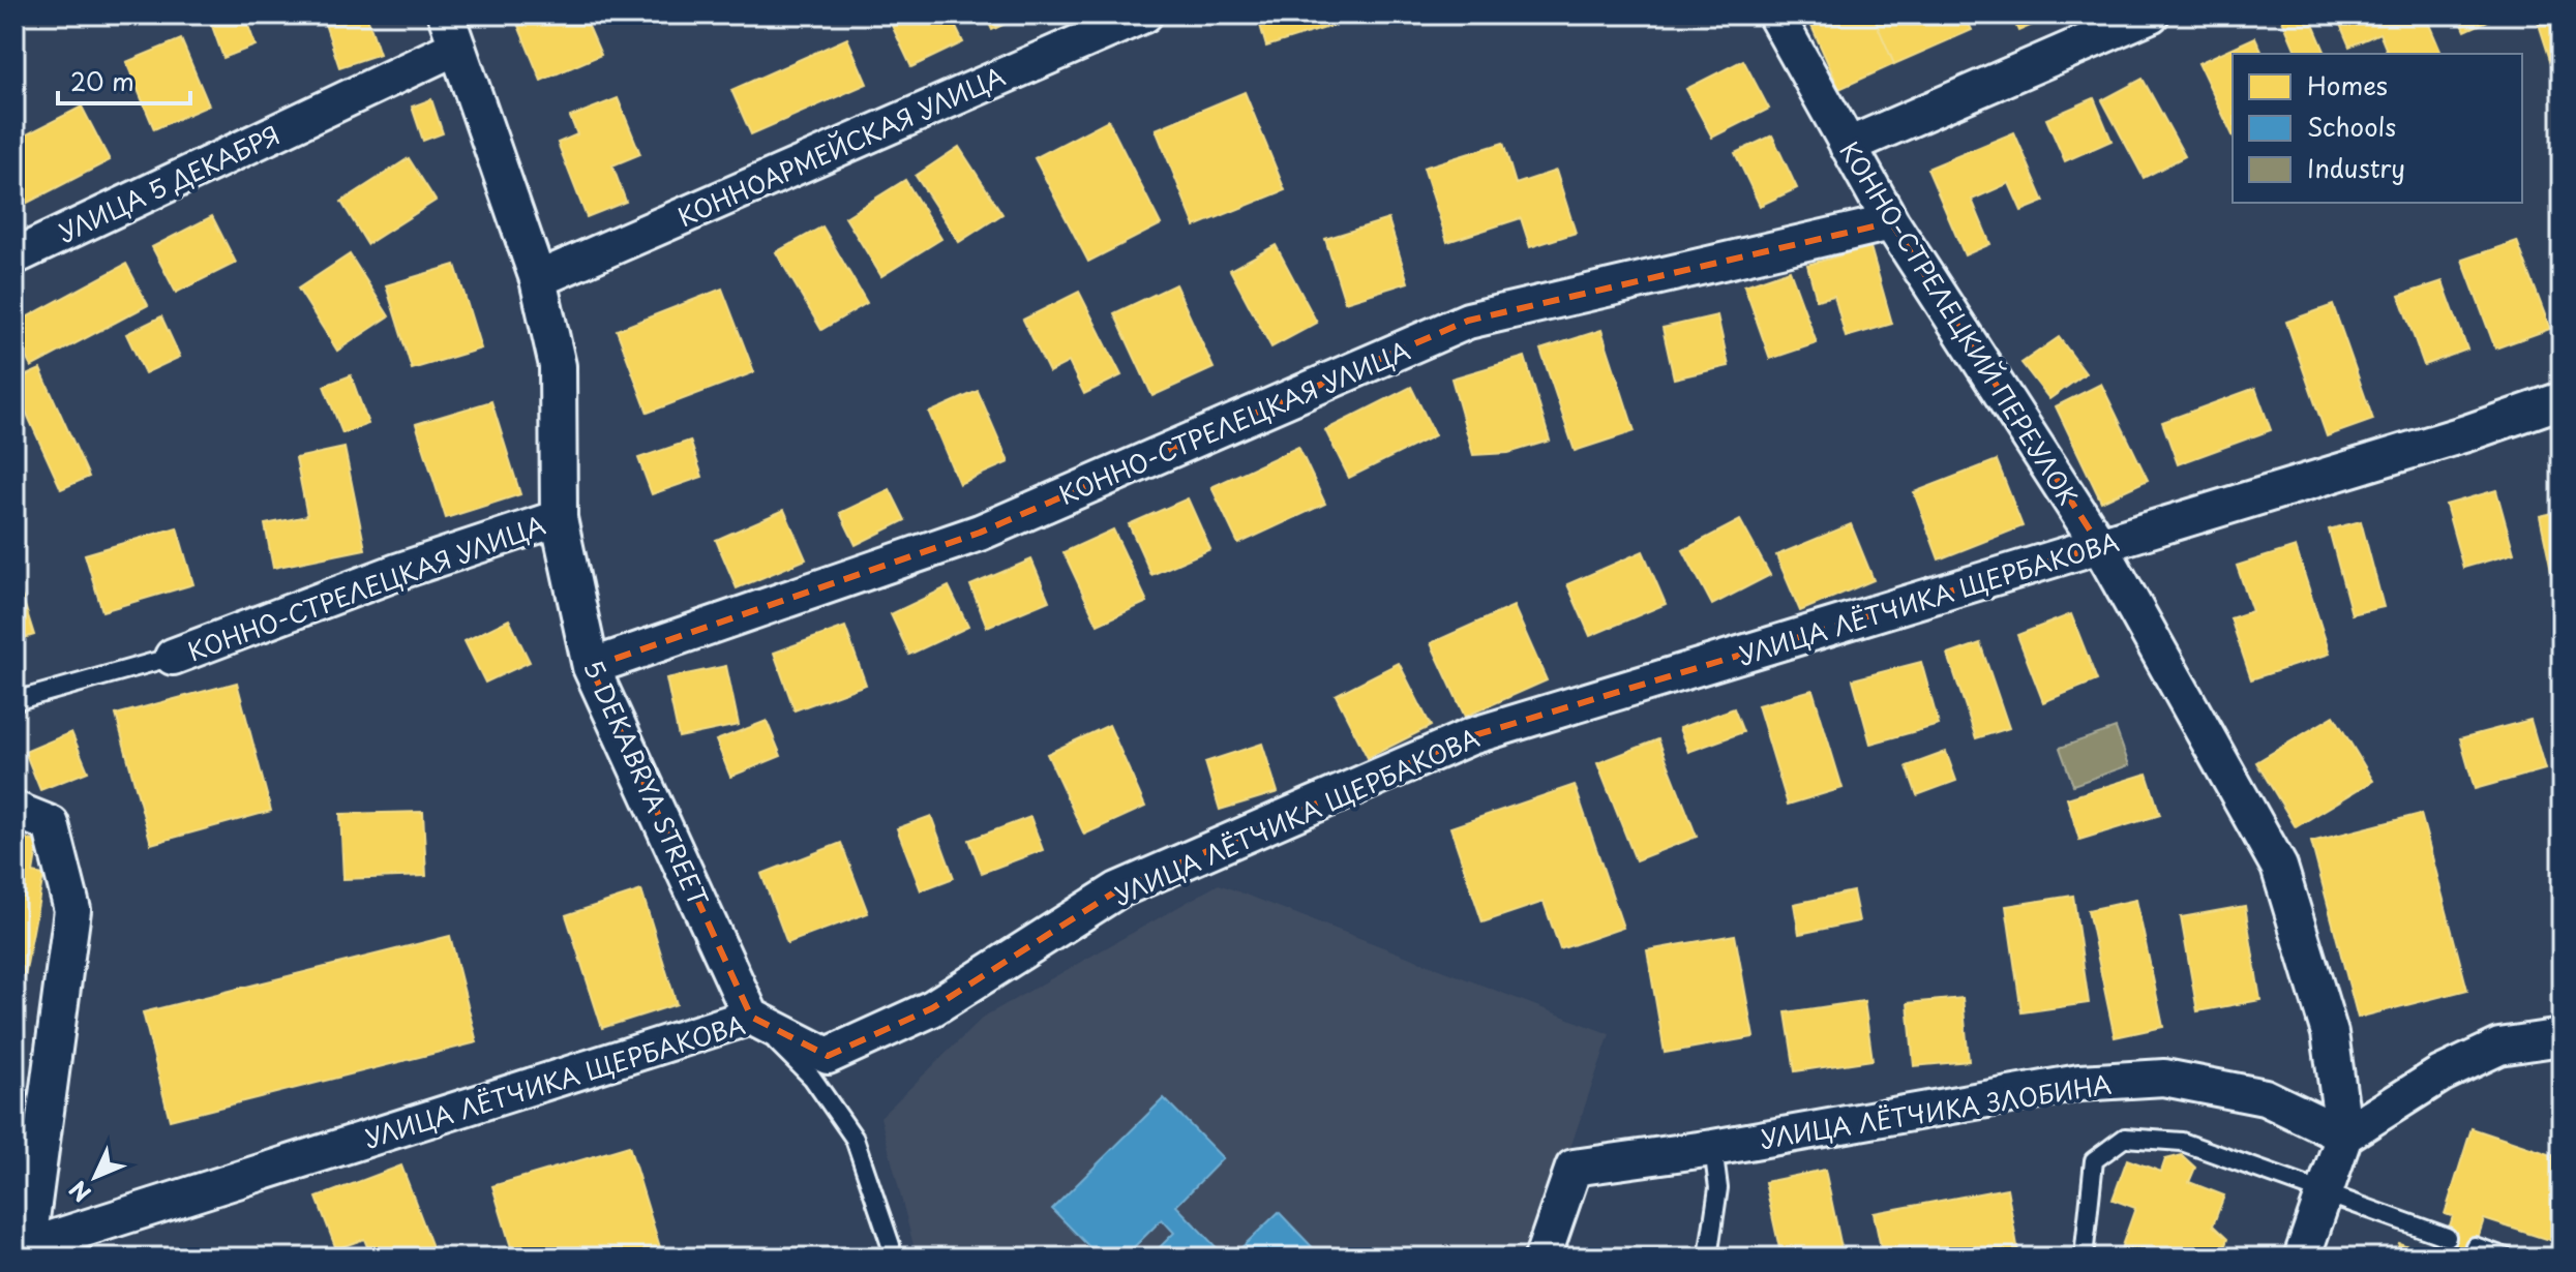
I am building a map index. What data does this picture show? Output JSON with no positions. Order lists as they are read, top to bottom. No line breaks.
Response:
{"streets":{"street":["КОННОАРМЕЙСКАЯ УЛИЦА","УЛИЦА 5 ДЕКАБРЯ","КОННО-СТРЕЛЕЦКИЙ ПЕРЕУЛОК","КОННО-СТРЕЛЕЦКАЯ УЛИЦА","УЛИЦА ЛЁТЧИКА ЩЕРБАКОВА","5 DEKABRYA STREET","УЛИЦА ЛЁТЧИКА ЗЛОБИНА"]},"crossings":[["КОННОАРМЕЙСКАЯ УЛИЦА","5 DEKABRYA STREET"],["УЛИЦА 5 ДЕКАБРЯ","5 DEKABRYA STREET"],["КОННО-СТРЕЛЕЦКИЙ ПЕРЕУЛОК","КОННО-СТРЕЛЕЦКАЯ УЛИЦА"],["КОННО-СТРЕЛЕЦКИЙ ПЕРЕУЛОК","УЛИЦА ЛЁТЧИКА ЩЕРБАКОВА"],["КОННО-СТРЕЛЕЦКИЙ ПЕРЕУЛОК","УЛИЦА ЛЁТЧИКА ЗЛОБИНА"],["КОННО-СТРЕЛЕЦКАЯ УЛИЦА","5 DEKABRYA STREET"],["УЛИЦА ЛЁТЧИКА ЩЕРБАКОВА","5 DEKABRYA STREET"]],"legend":["Homes","Schools","Industry"],"scale_bar":"20 m","north":"bottom left"}
